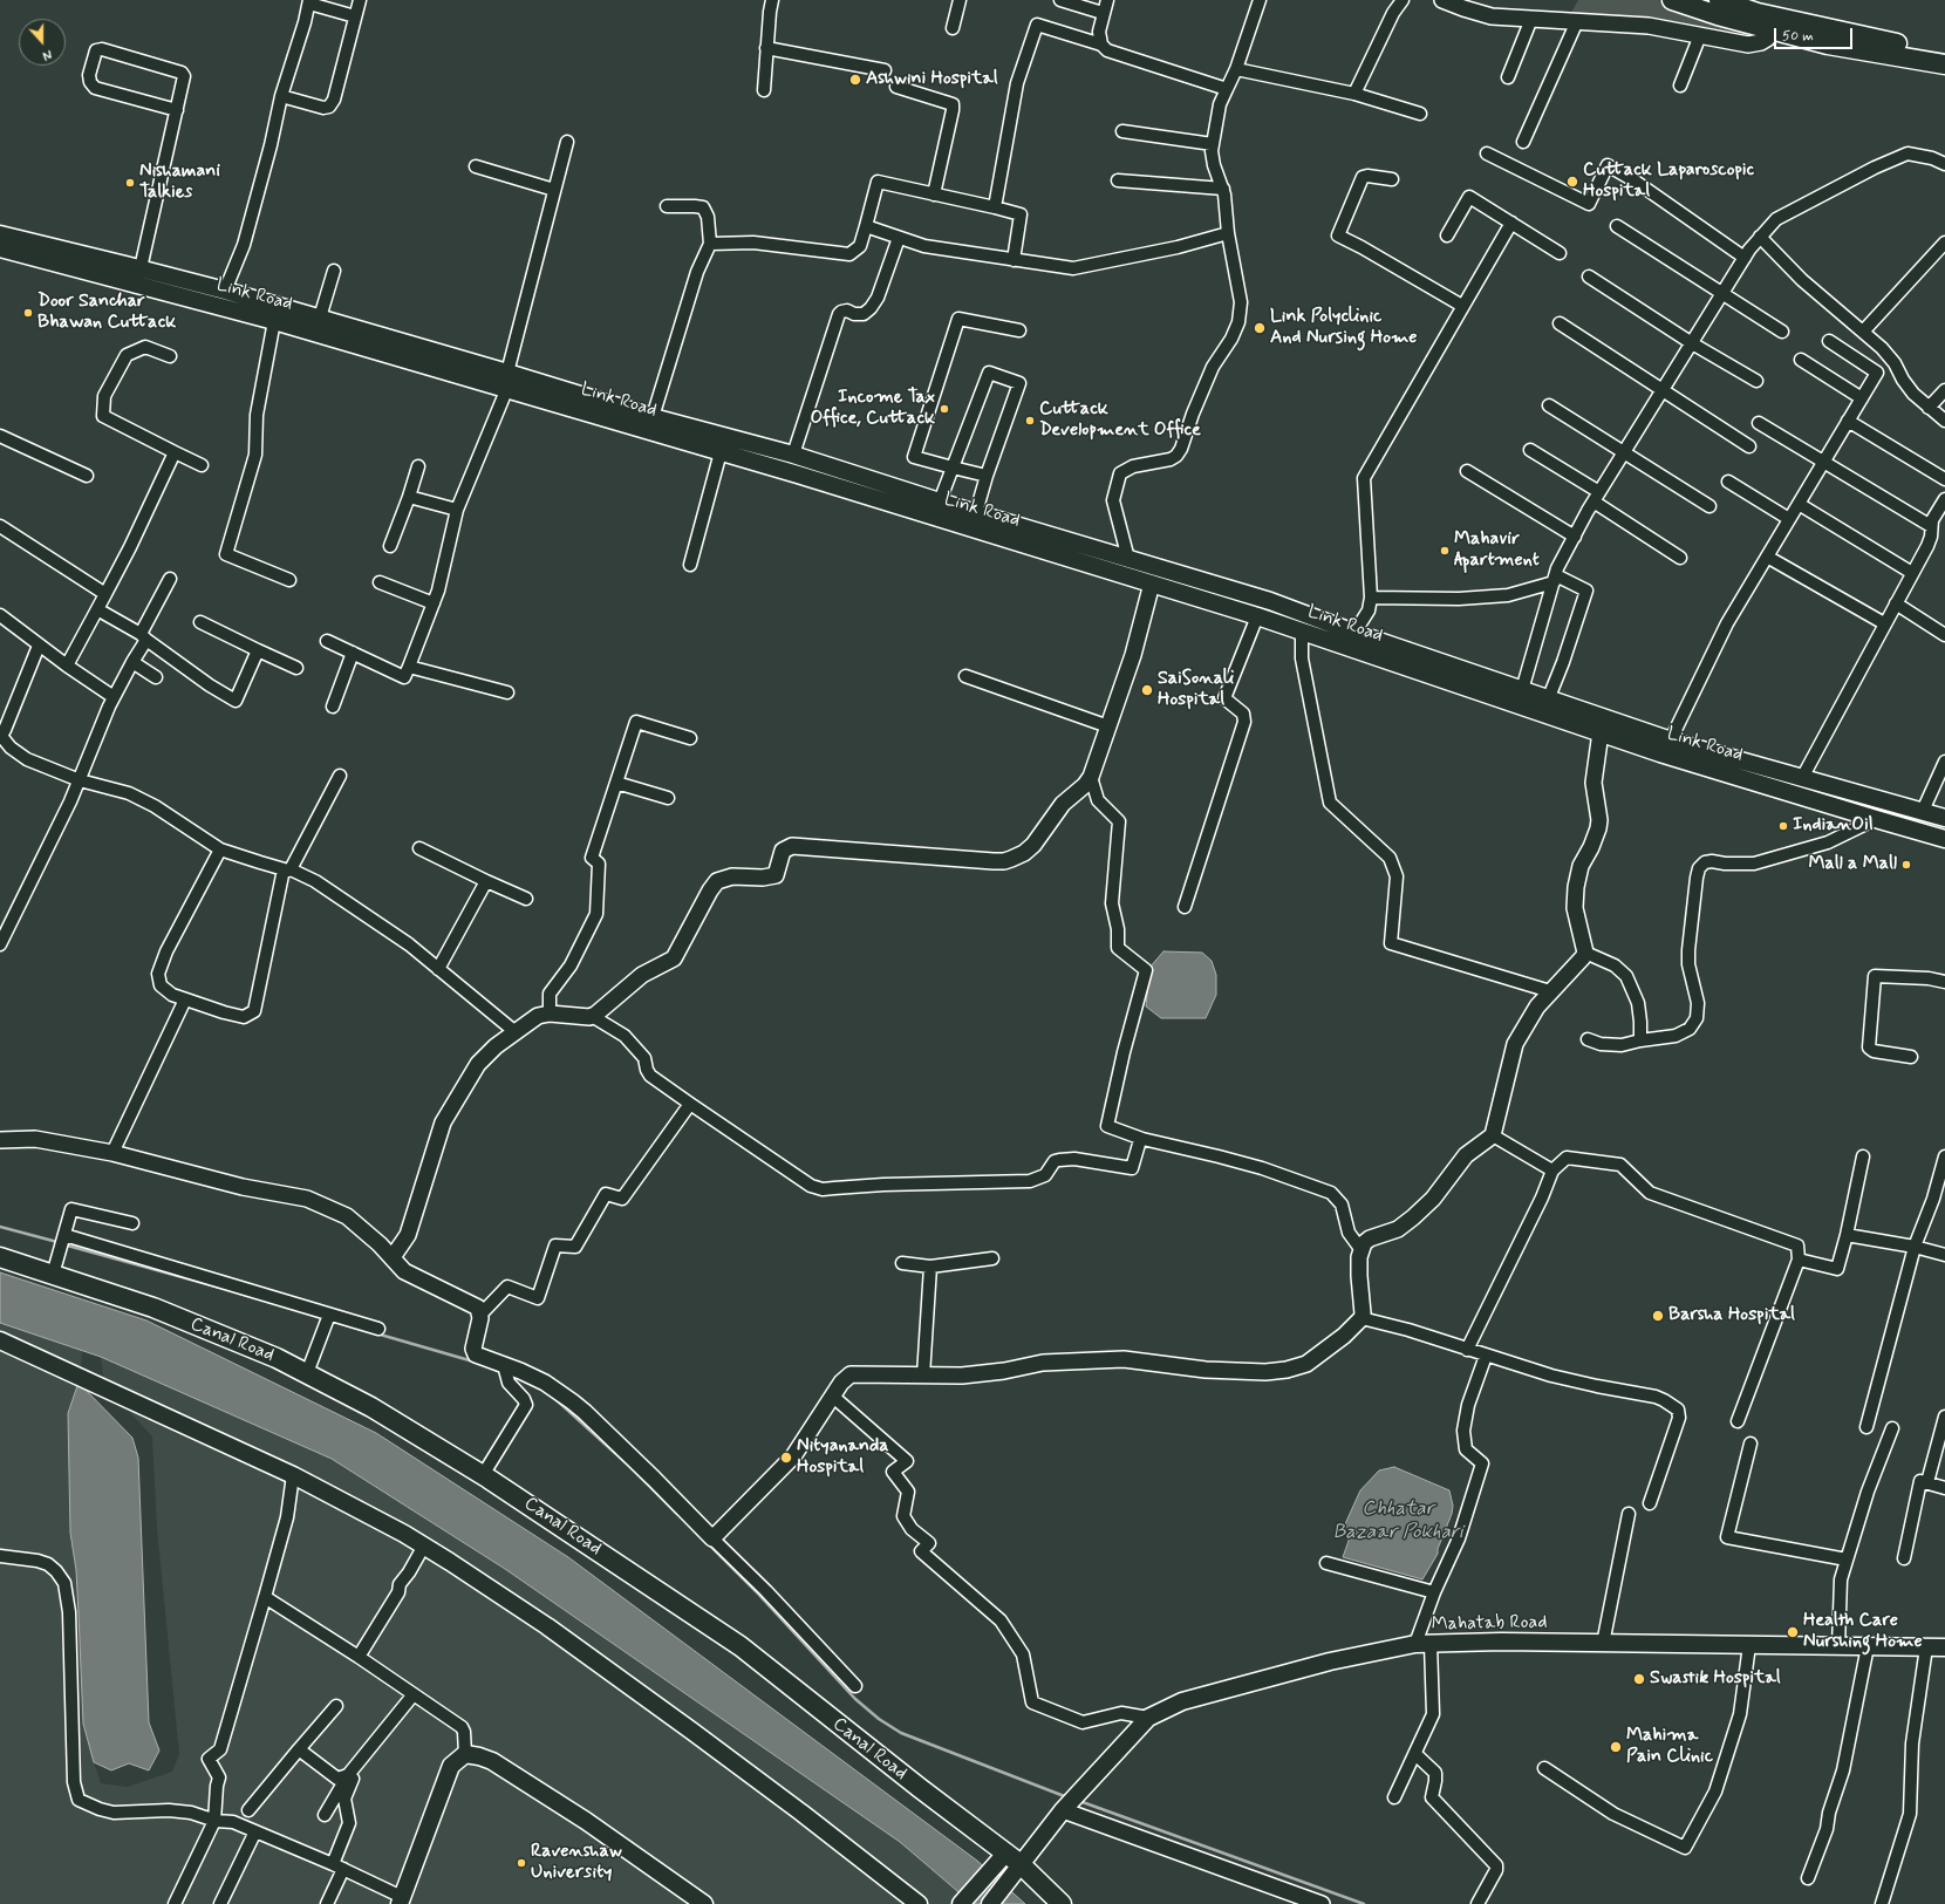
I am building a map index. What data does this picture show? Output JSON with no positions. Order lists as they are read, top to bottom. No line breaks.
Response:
{"streets":{"main road":["Link Road","Canal Road","Mahatab Road"]},"crossings":[["Canal Road","Mahatab Road"]],"water":["Chhatar Bazaar Pokhari"],"places":["Ashwini Hospital","Cuttack Laparoscopic Hospital","Nishamani Talkies","Door Sanchar Bhawan Cuttack","Link Polyclinic And Nursing Home","Income Tax Office, Cuttack","Cuttack Development Office","Mahavir Apartment","SaiSonali Hospital","IndianOil","Mall a Mall","Barsha Hospital","Nityananda Hospital","Health Care Nurshing Home","Swastik Hospital","Mahima Pain Clinic","Ravenshaw University"],"scale_bar":"50 m","north":"bottom"}
